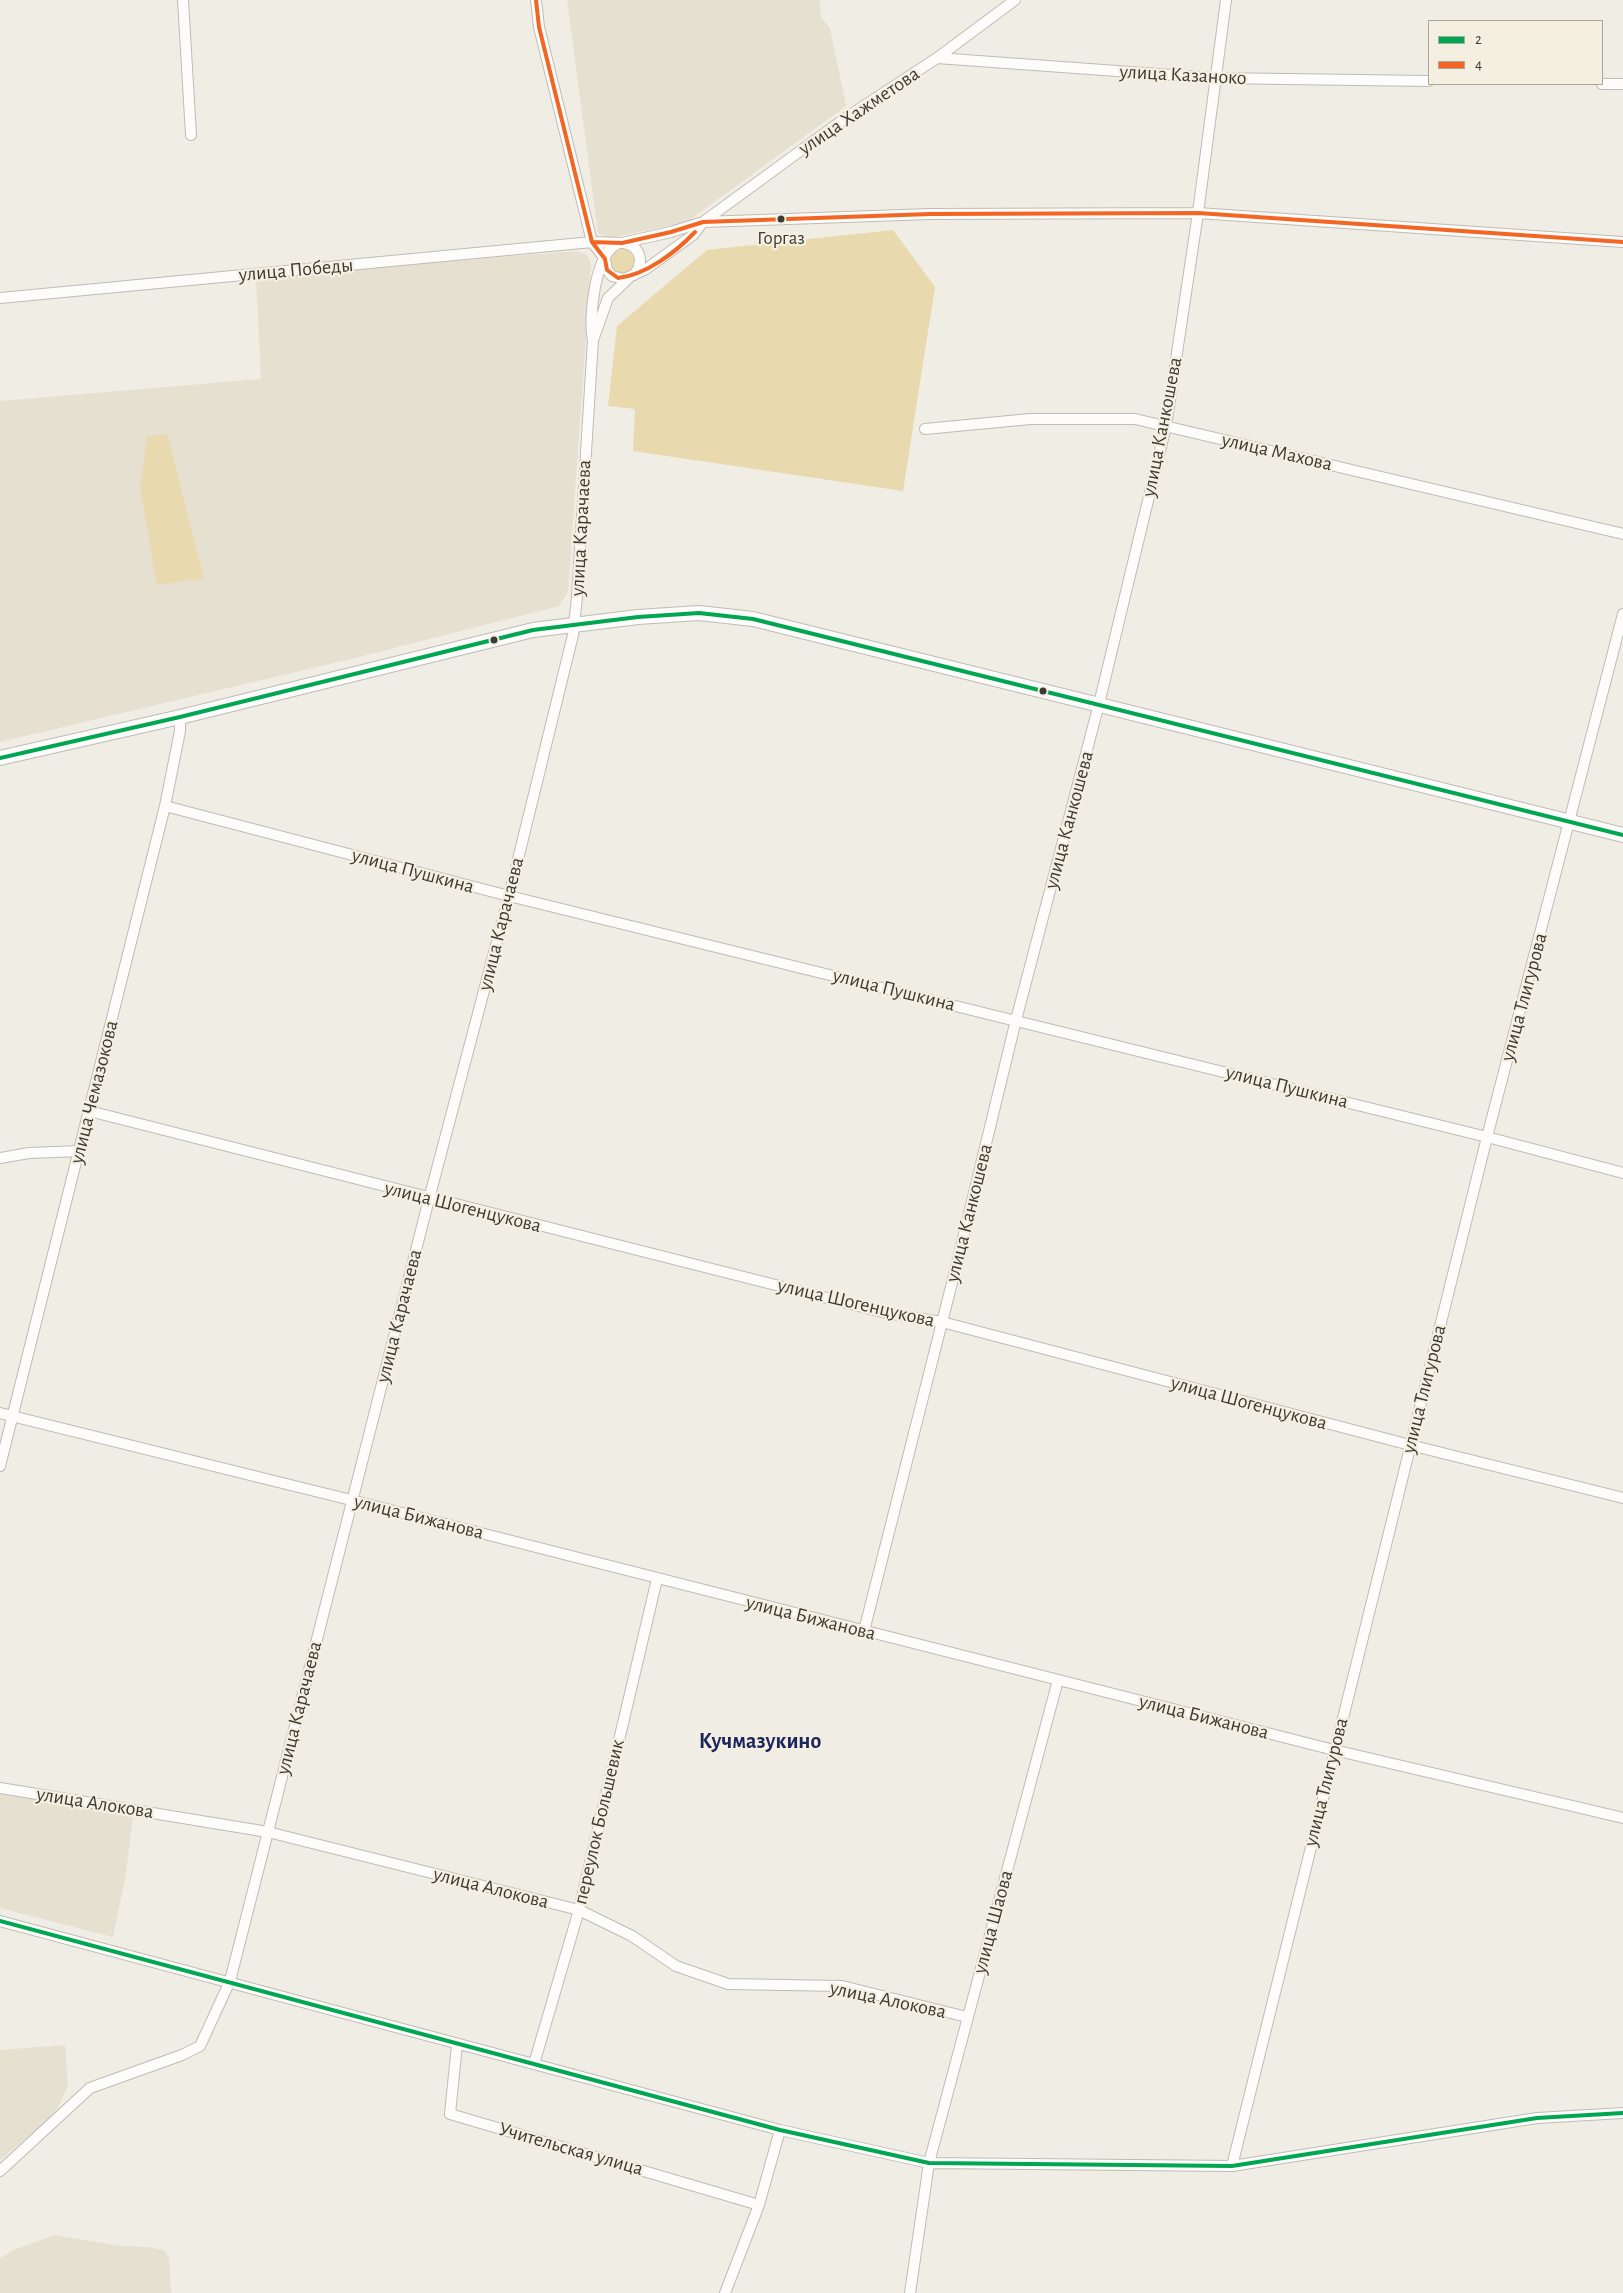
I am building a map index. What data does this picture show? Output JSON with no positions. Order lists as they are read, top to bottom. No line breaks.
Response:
{"streets":{"street":["улица Казаноко","улица Хажметова","улица Победы","улица Канкошева","улица Махова","улица Карачаева","улица Пушкина","улица Тлигурова","улица Чемазокова","улица Шогенцукова","улица Бижанова","улица Алокова","переулок Большевик","улица Шаова","Учительская улица"]},"crossings":[["улица Казаноко","улица Хажметова"],["улица Казаноко","улица Канкошева"],["улица Хажметова","улица Победы"],["улица Канкошева","улица Махова"],["улица Канкошева","улица Пушкина"],["улица Канкошева","улица Шогенцукова"],["улица Канкошева","улица Бижанова"],["улица Карачаева","улица Пушкина"],["улица Карачаева","улица Шогенцукова"],["улица Карачаева","улица Бижанова"],["улица Карачаева","улица Алокова"],["улица Пушкина","улица Тлигурова"],["улица Пушкина","улица Чемазокова"],["улица Тлигурова","улица Шогенцукова"],["улица Тлигурова","улица Бижанова"],["улица Чемазокова","улица Шогенцукова"],["улица Чемазокова","улица Бижанова"],["улица Бижанова","переулок Большевик"],["улица Бижанова","улица Шаова"],["улица Алокова","переулок Большевик"],["улица Алокова","улица Шаова"]],"districts":["Кучмазукино"],"places":["Горгаз"],"lines":["transit line 4","transit line 2"],"legend":["2","4"]}
